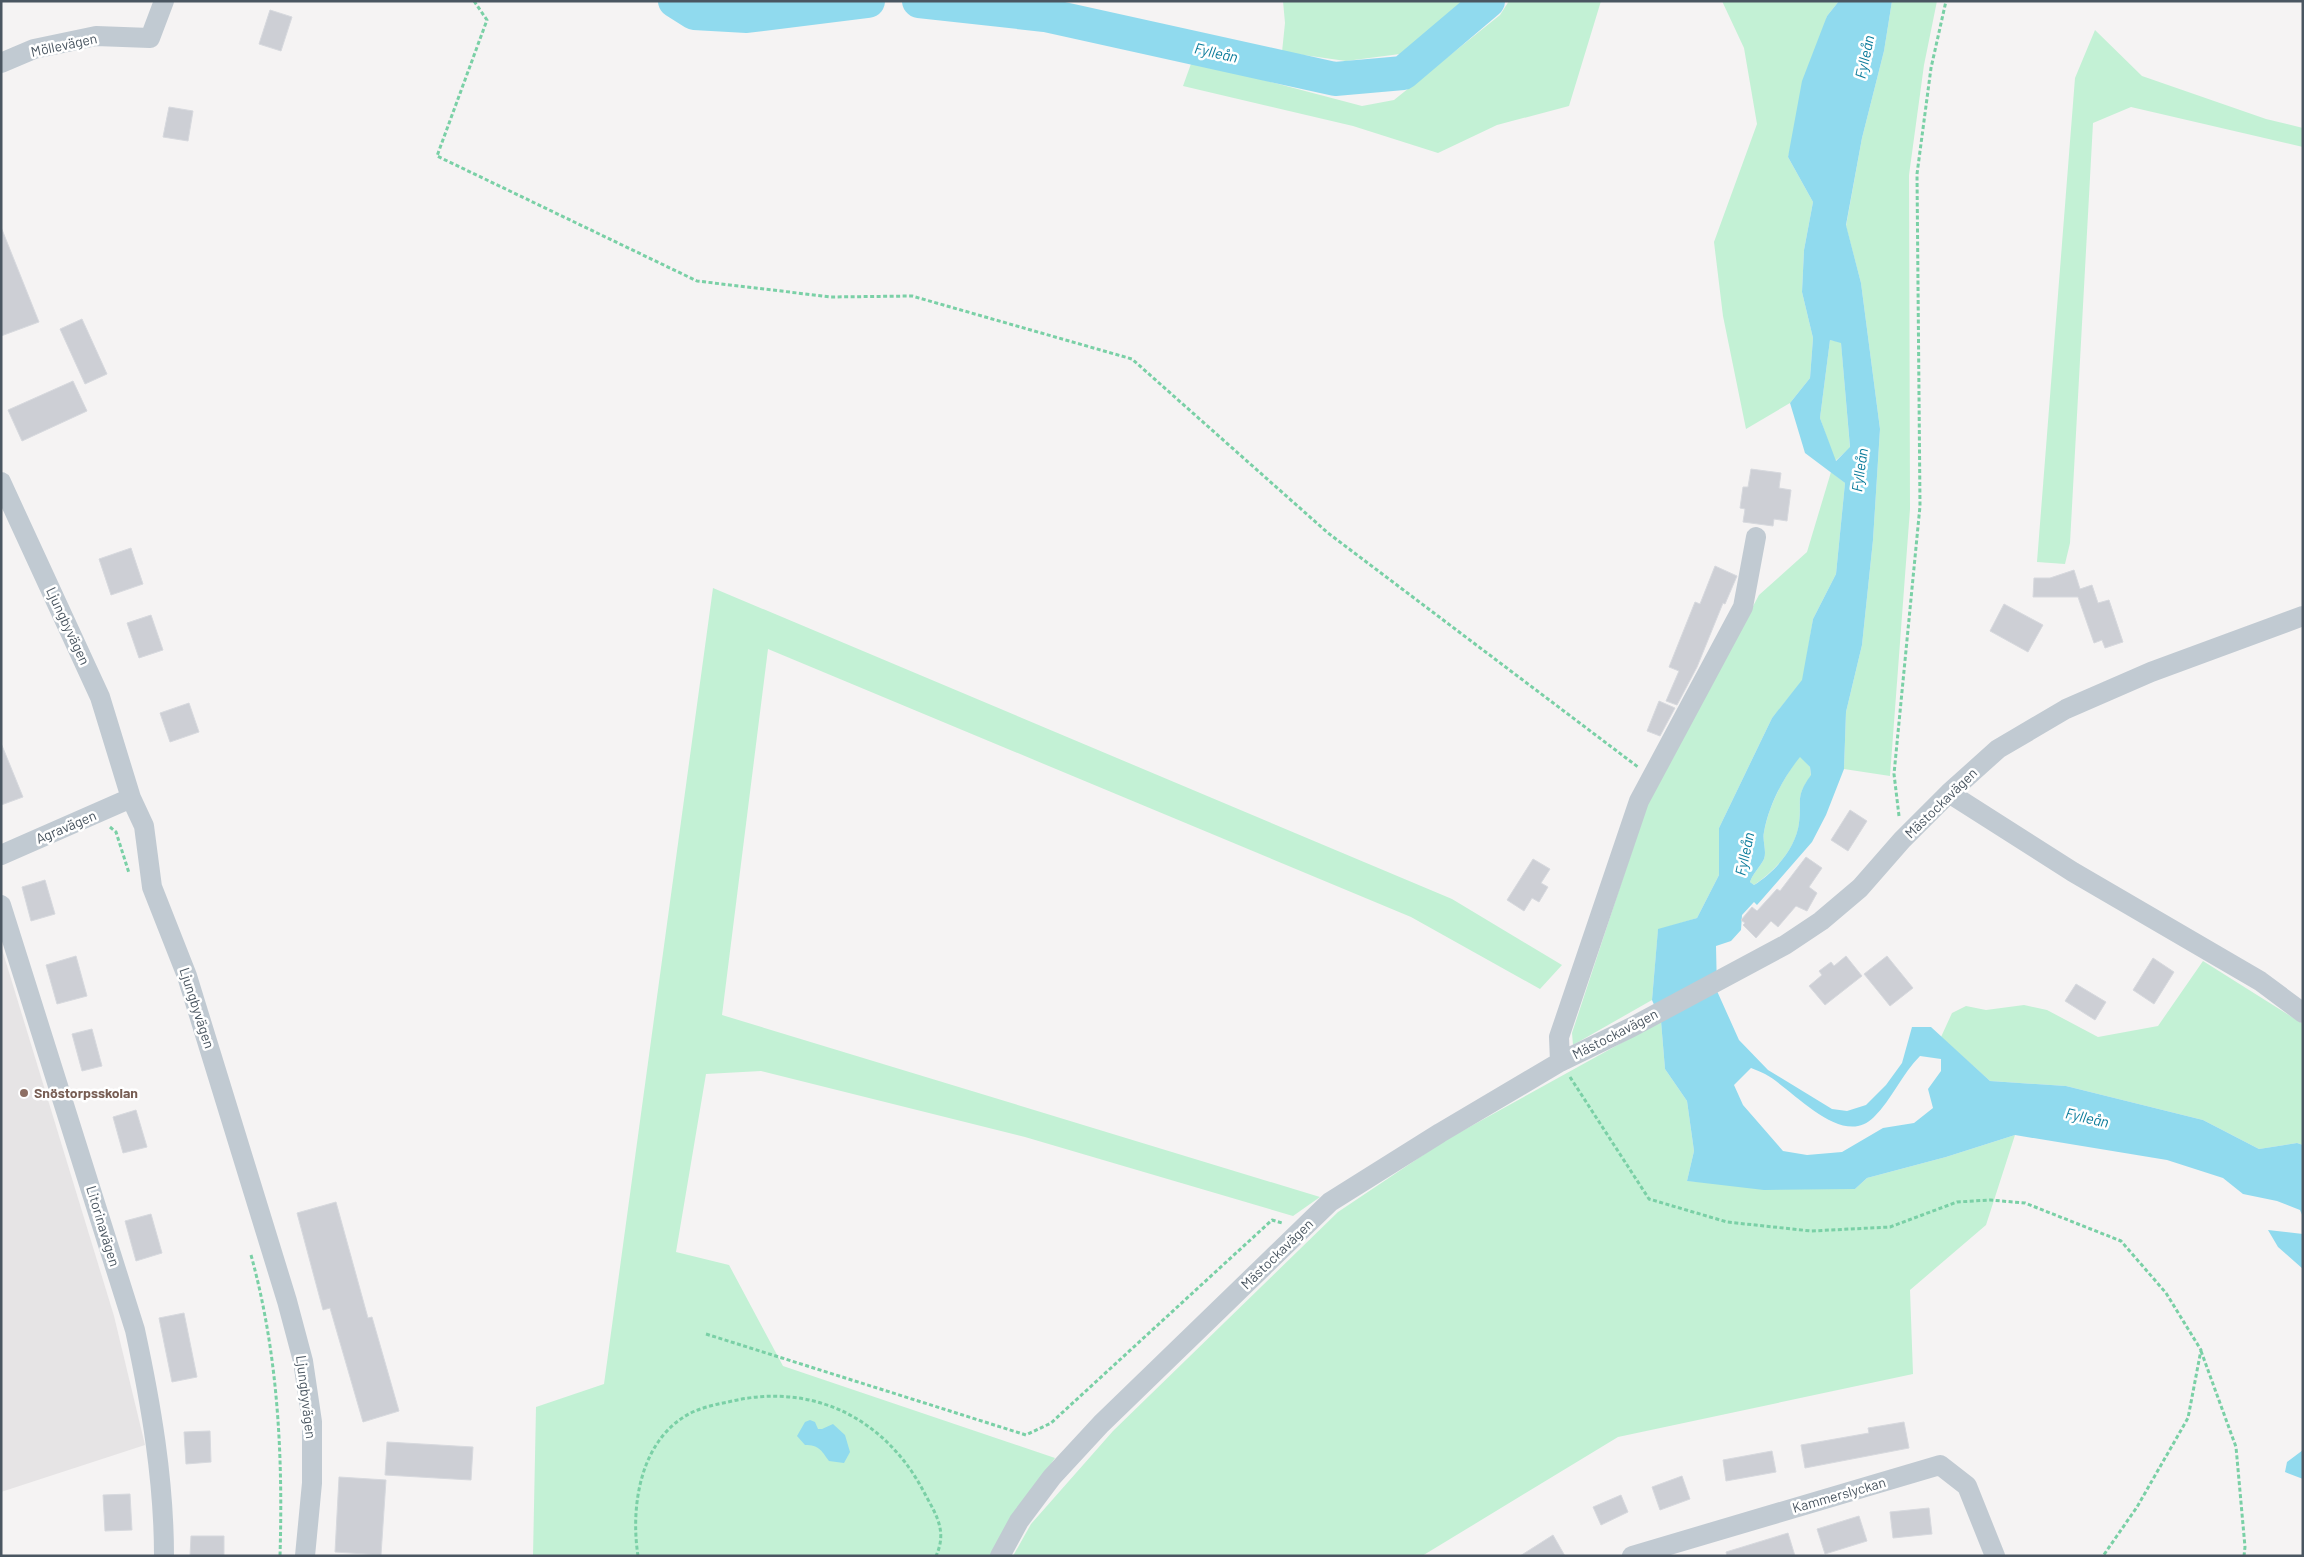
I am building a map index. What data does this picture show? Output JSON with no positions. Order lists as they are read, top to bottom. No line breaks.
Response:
{"streets":{"street":["Möllevägen","Ljungbyvägen","Mästockavägen","Agravägen","Litorinavägen","Kammerslyckan"]},"crossings":[["Ljungbyvägen","Agravägen"]],"water":["Fylleån"],"places":["Snöstorpsskolan"]}
